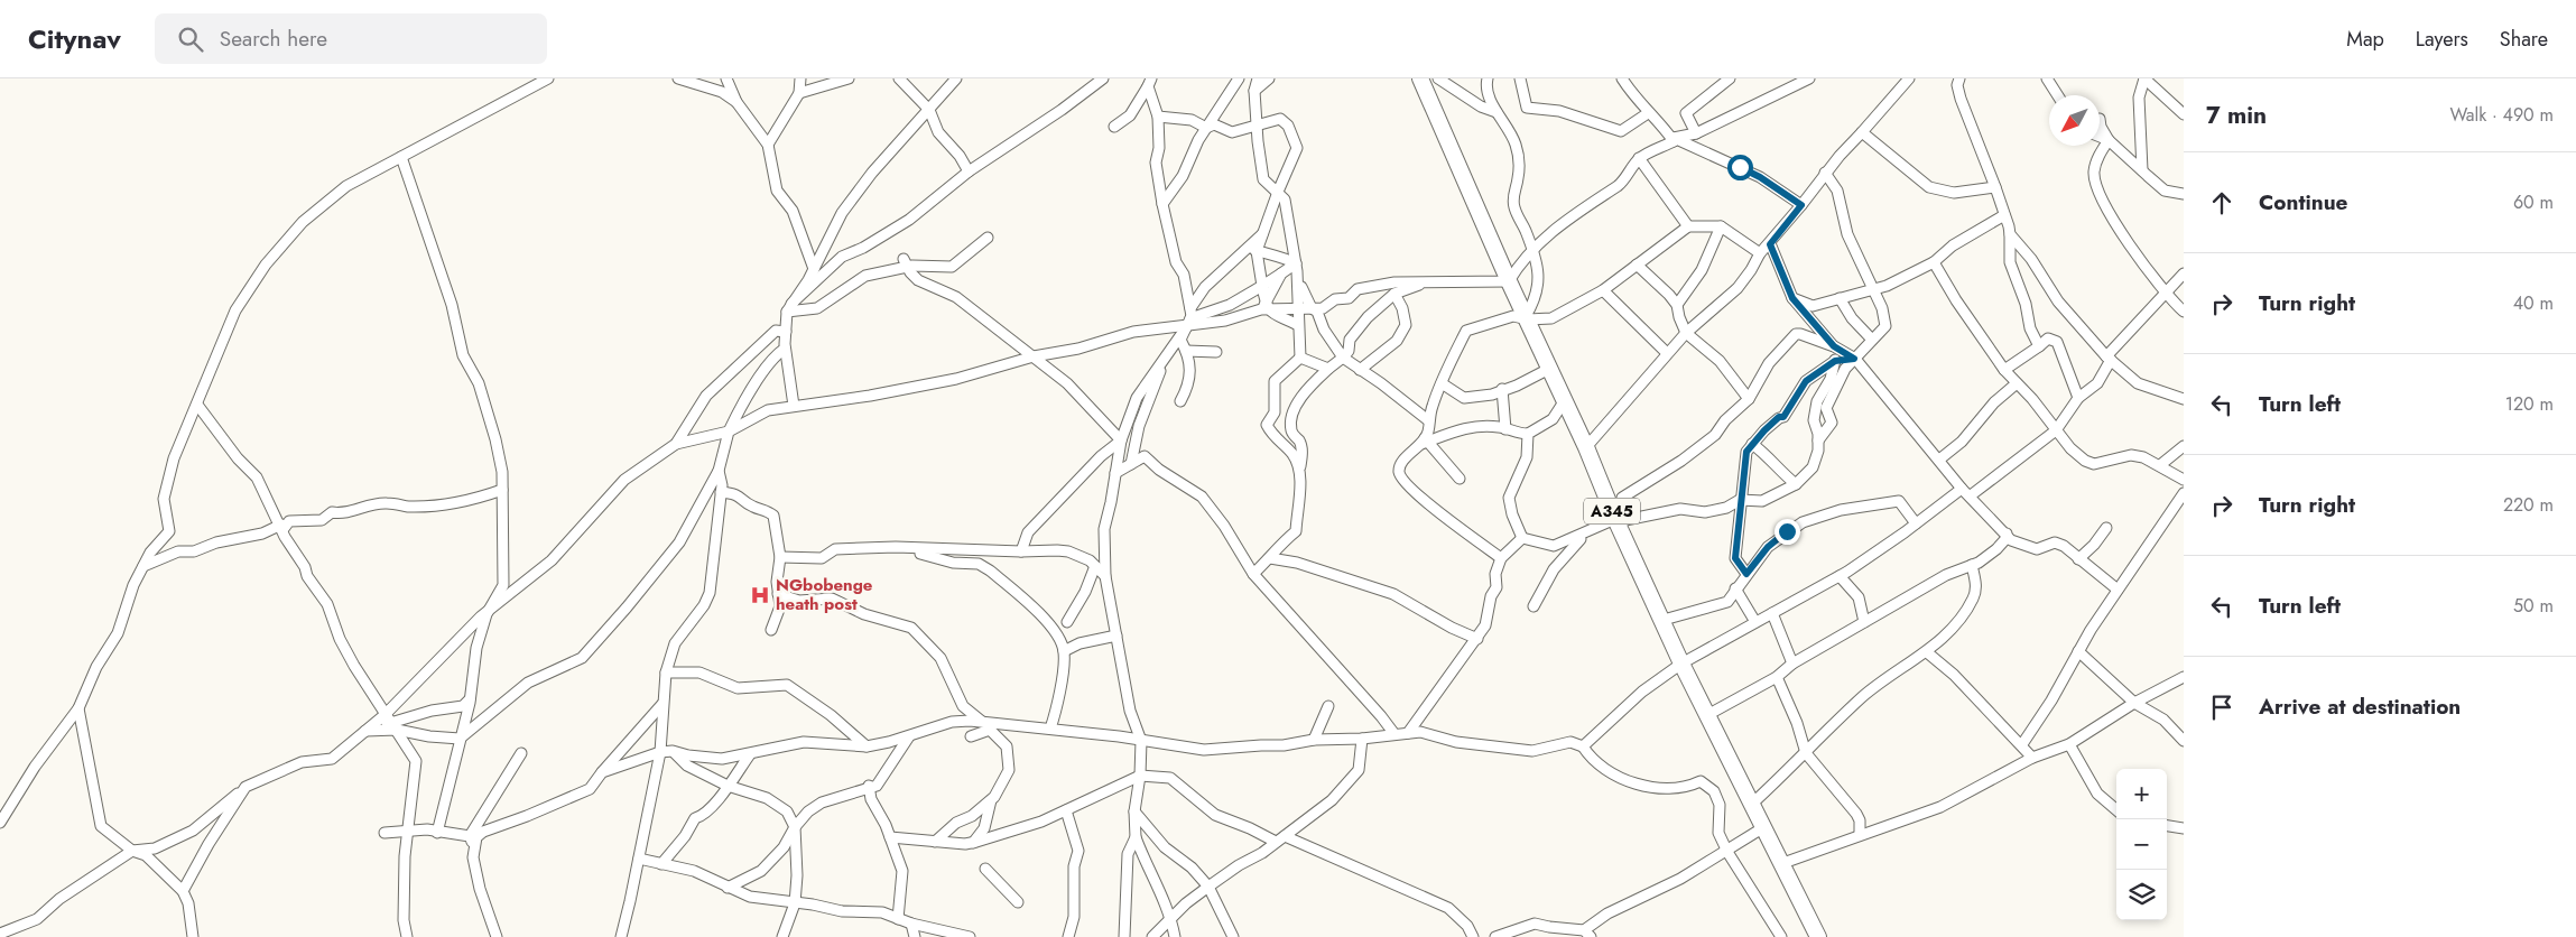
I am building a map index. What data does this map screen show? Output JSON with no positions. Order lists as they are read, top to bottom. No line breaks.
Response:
{"streets":{"highway":["A345"]},"places":{"hospital":["NGbobenge heath post"]},"north":"bottom left","page":{"header":"Citynav","search":"Search here","nav":["Map","Layers","Share"],"heading":["7 min","Walk · 490 m"],"list":[["Continue","60 m"],["Turn right","40 m"],["Turn left","120 m"],["Turn right","220 m"],["Turn left","50 m"],"Arrive at destination"],"map_buttons":["+","−"]}}
